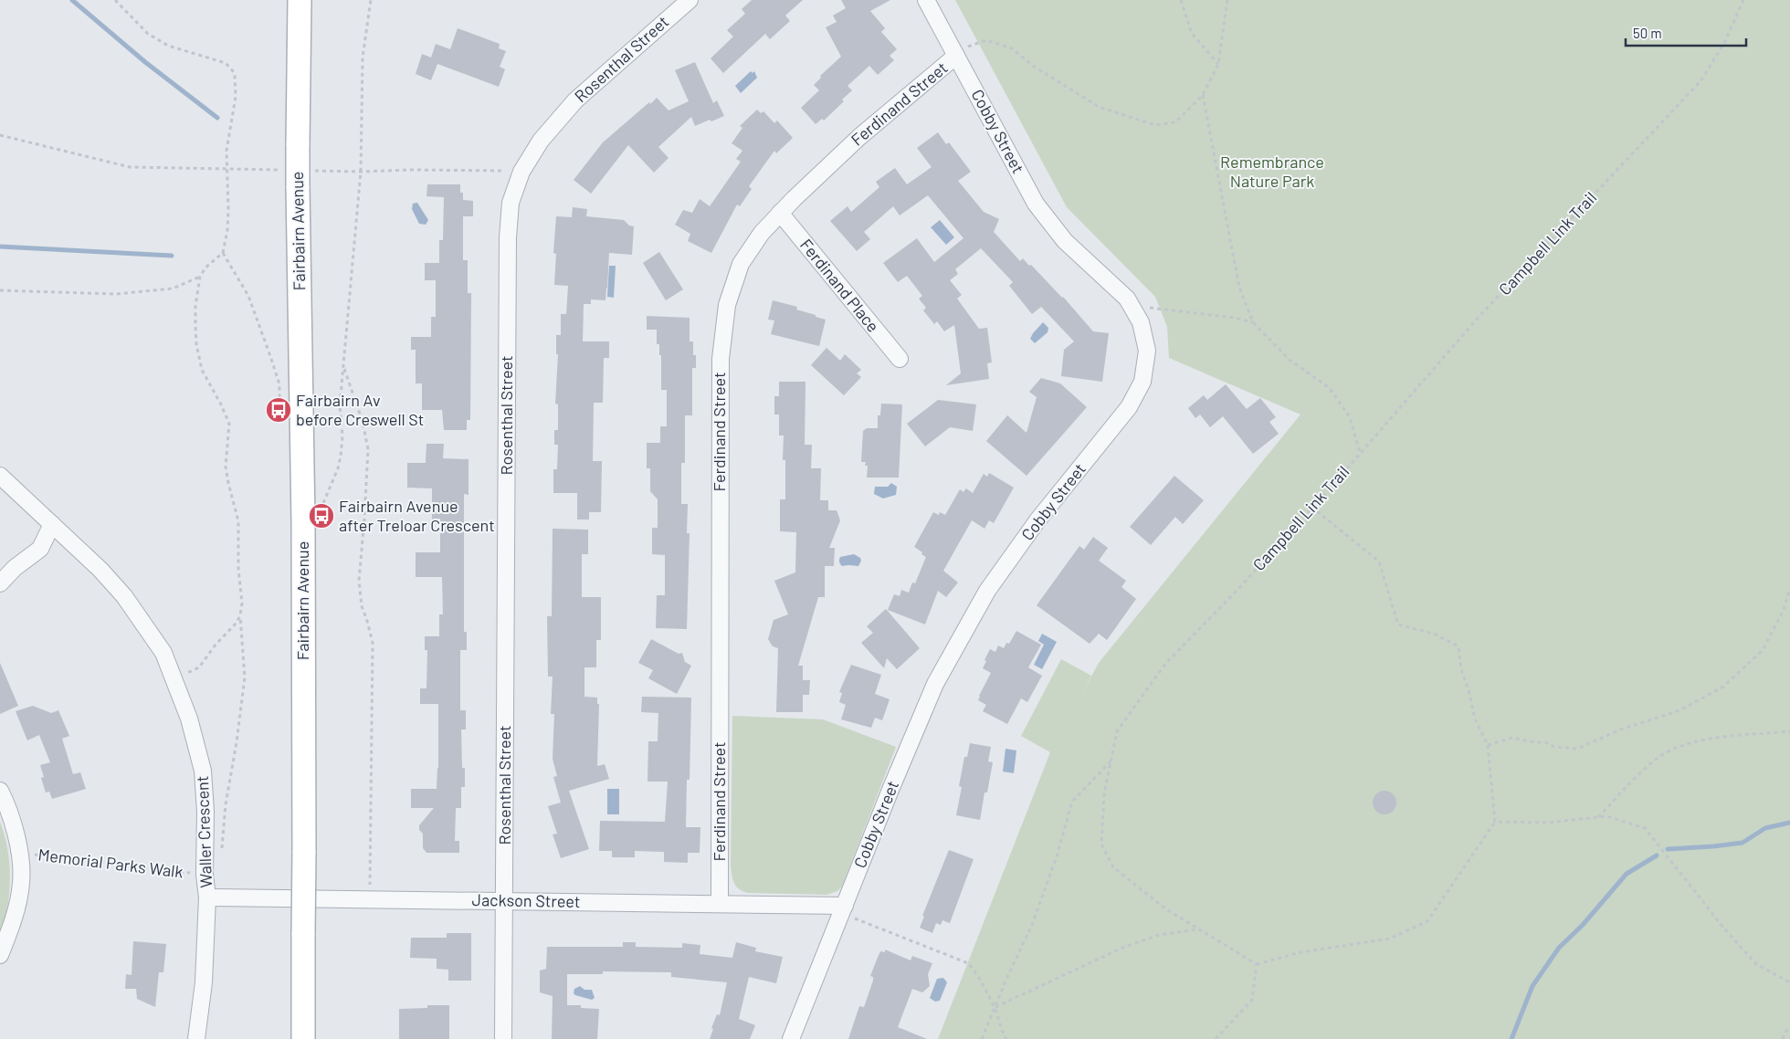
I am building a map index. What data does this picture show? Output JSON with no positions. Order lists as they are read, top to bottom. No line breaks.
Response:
{"streets":{"main road":["Fairbairn Avenue"],"street":["Rosenthal Street","Ferdinand Street","Cobby Street","Ferdinand Place","Waller Crescent","Jackson Street"],"path":["Campbell Link Trail","Memorial Parks Walk"]},"crossings":[["Rosenthal Street","Jackson Street"],["Ferdinand Street","Cobby Street"],["Ferdinand Street","Ferdinand Place"],["Ferdinand Street","Jackson Street"],["Cobby Street","Jackson Street"],["Waller Crescent","Jackson Street"]],"parks":["Remembrance Nature Park"],"places":{"bus stop":["Fairbairn Av before Creswell St","Fairbairn Avenue after Treloar Crescent"]},"scale_bar":"50 m"}
